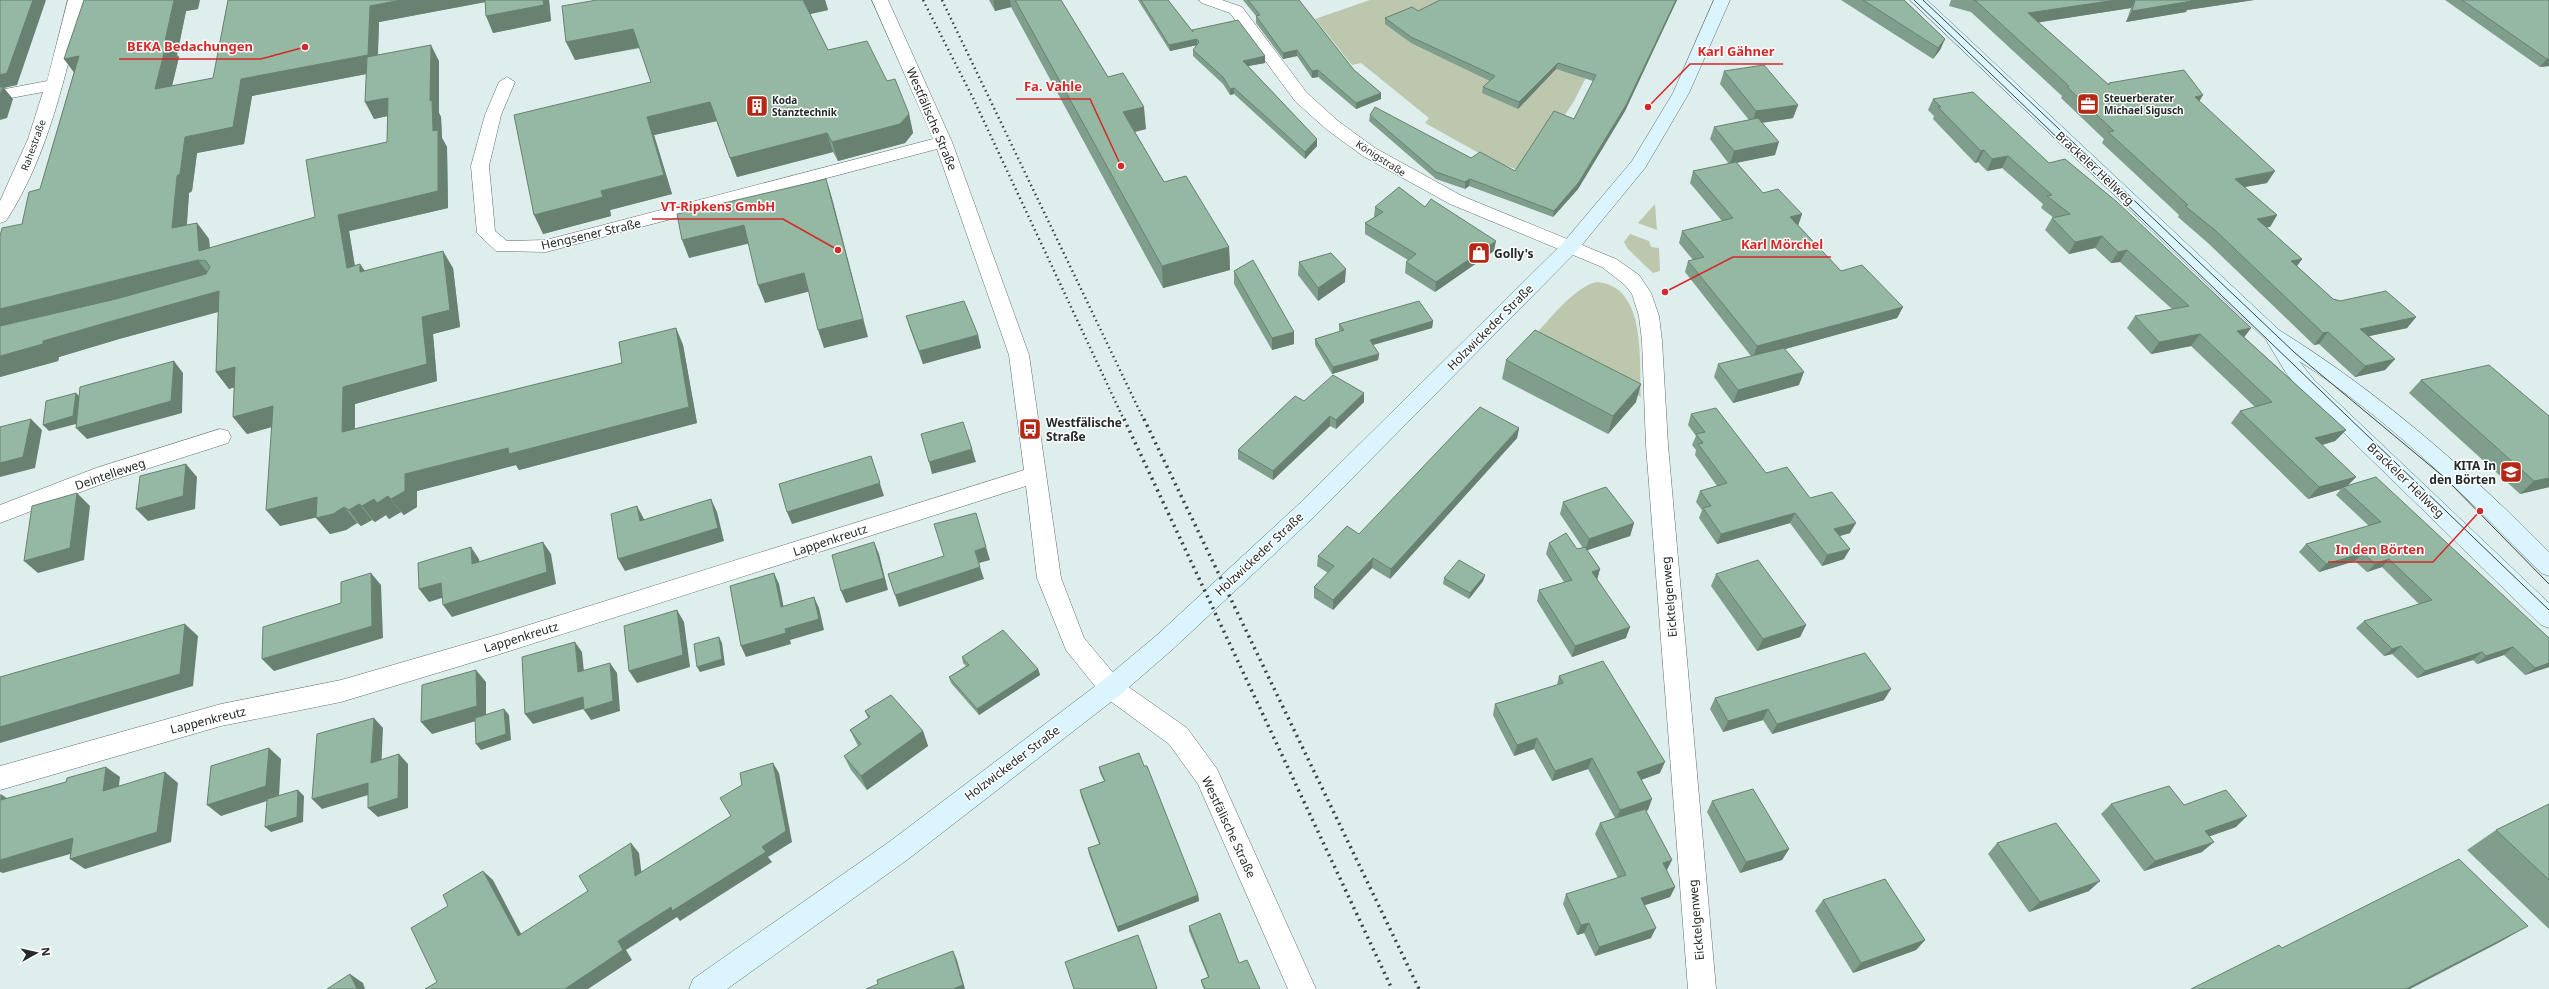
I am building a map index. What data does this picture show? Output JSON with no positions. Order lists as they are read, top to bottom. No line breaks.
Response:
{"streets":{"main road":["Brackeler Hellweg","Holzwickeder Straße"],"street":["Westfälische Straße","Rahestraße","Königstraße","Hengsener Straße","Deintelleweg","Lappenkreutz","Eicktelgenweg"]},"crossings":[["Westfälische Straße","Hengsener Straße"],["Westfälische Straße","Holzwickeder Straße"],["Westfälische Straße","Lappenkreutz"],["Königstraße","Holzwickeder Straße"],["Königstraße","Eicktelgenweg"],["Holzwickeder Straße","Eicktelgenweg"]],"places":{"other":["BEKA Bedachungen","Karl Gähner","Fa. Vahle","VT-Ripkens GmbH","Karl Mörchel","In den Börten"],"office":["Steuerberater Michael Sigusch"],"building":["Koda Stanztechnik"],"shop":["Golly's"],"bus stop":["Westfälische Straße"],"school or university":["KITA In den Börten"]},"north":"right"}
